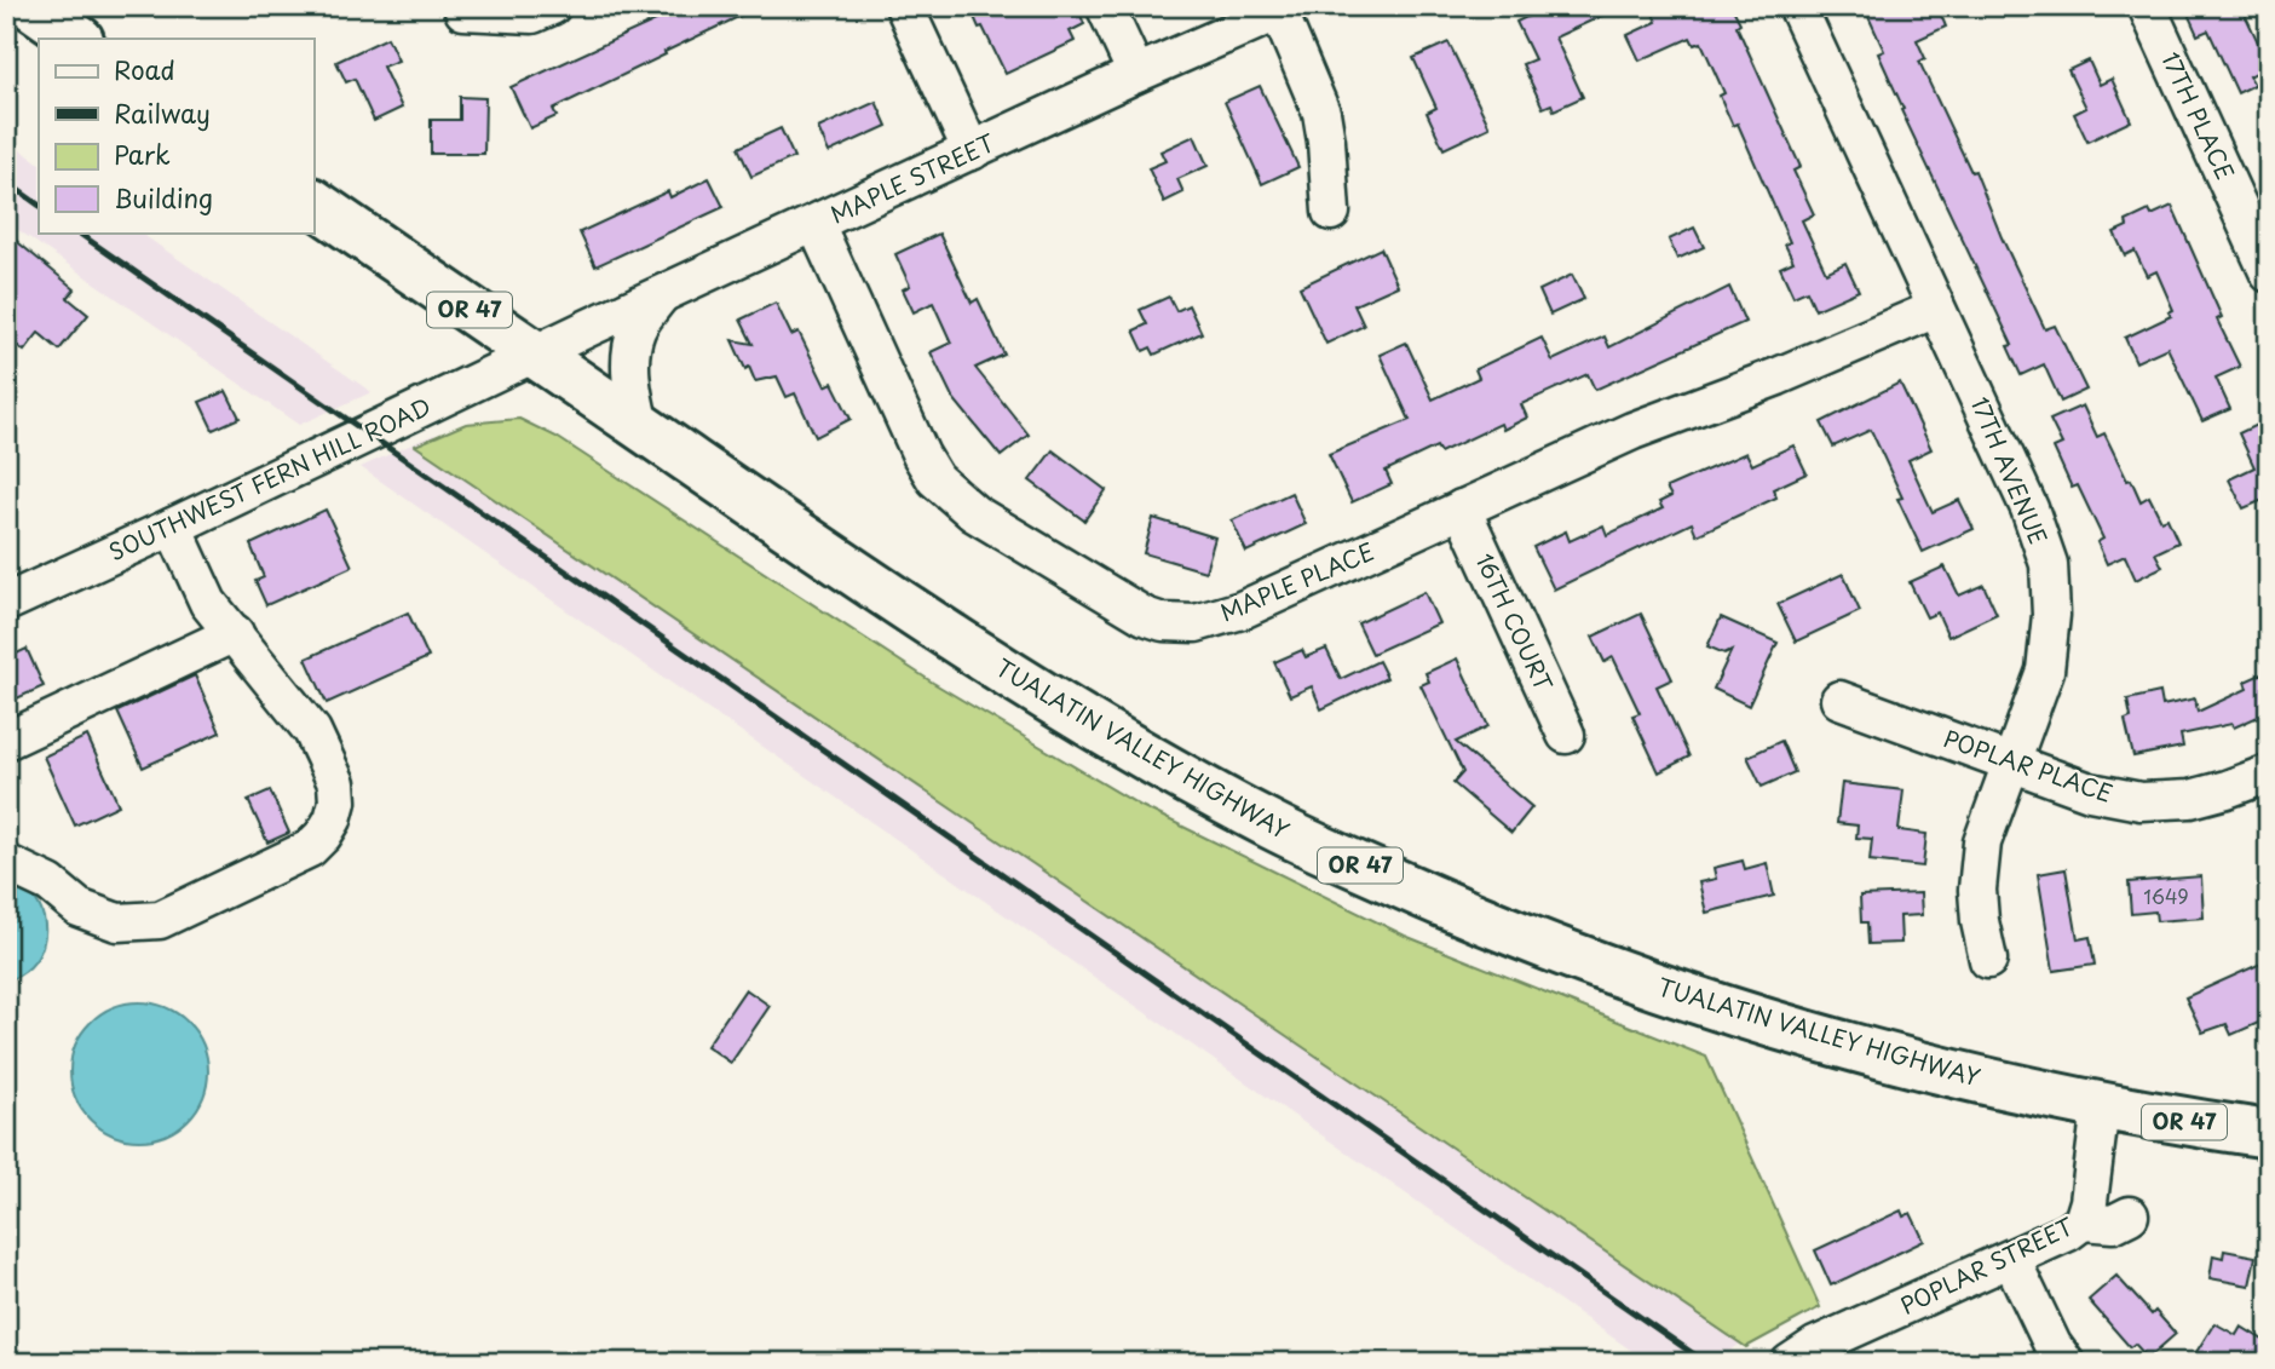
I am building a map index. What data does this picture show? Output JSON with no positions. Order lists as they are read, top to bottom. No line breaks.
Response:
{"streets":{"highway":["OR 47","TUALATIN VALLEY HIGHWAY"],"street":["17TH PLACE","MAPLE STREET","17TH AVENUE","SOUTHWEST FERN HILL ROAD","MAPLE PLACE","16TH COURT","POPLAR PLACE","POPLAR STREET"]},"crossings":[["MAPLE STREET","SOUTHWEST FERN HILL ROAD"],["MAPLE STREET","MAPLE PLACE"],["MAPLE STREET","TUALATIN VALLEY HIGHWAY"],["17TH AVENUE","MAPLE PLACE"],["17TH AVENUE","POPLAR PLACE"],["SOUTHWEST FERN HILL ROAD","TUALATIN VALLEY HIGHWAY"],["MAPLE PLACE","16TH COURT"],["TUALATIN VALLEY HIGHWAY","POPLAR STREET"]],"house_numbers":["1649"],"legend":["Road","Railway","Park","Building"]}
